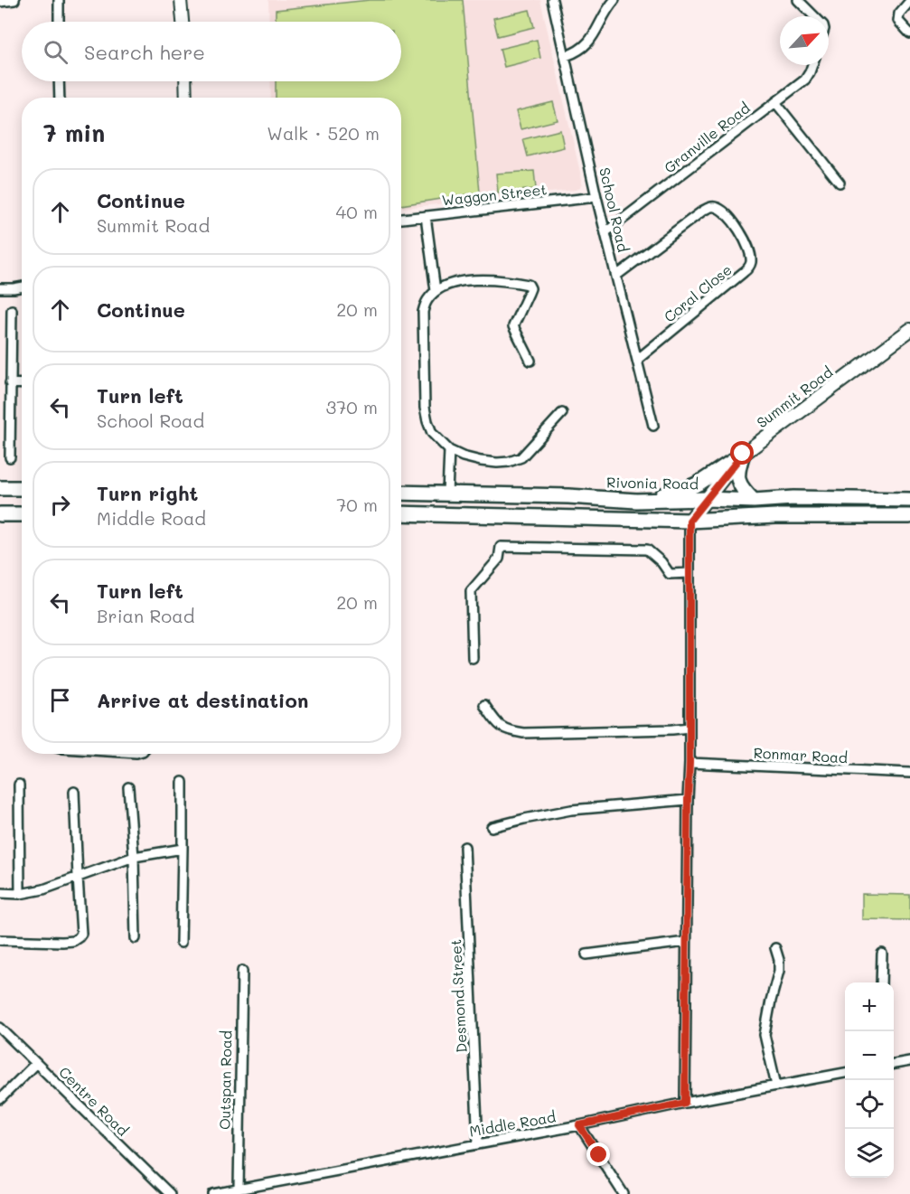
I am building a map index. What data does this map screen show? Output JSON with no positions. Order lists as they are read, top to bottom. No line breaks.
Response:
{"streets":{"main road":["Summit Road","Rivonia Road"],"street":["Granville Road","Waggon Street","School Road","Coral Close","Ronmar Road","Desmond Street","Outspan Road","Centre Road","Middle Road"]},"crossings":[["Granville Road","School Road"],["Waggon Street","School Road"],["School Road","Coral Close"],["Summit Road","Rivonia Road"],["Desmond Street","Middle Road"],["Outspan Road","Middle Road"]],"north":"top right","page":{"search":"Search here","heading":["7 min","Walk · 520 m"],"list":[["Continue","Summit Road","40 m"],["Continue","20 m"],["Turn left","School Road","370 m"],["Turn right","Middle Road","70 m"],["Turn left","Brian Road","20 m"],"Arrive at destination"],"map_buttons":["+","−"]}}
